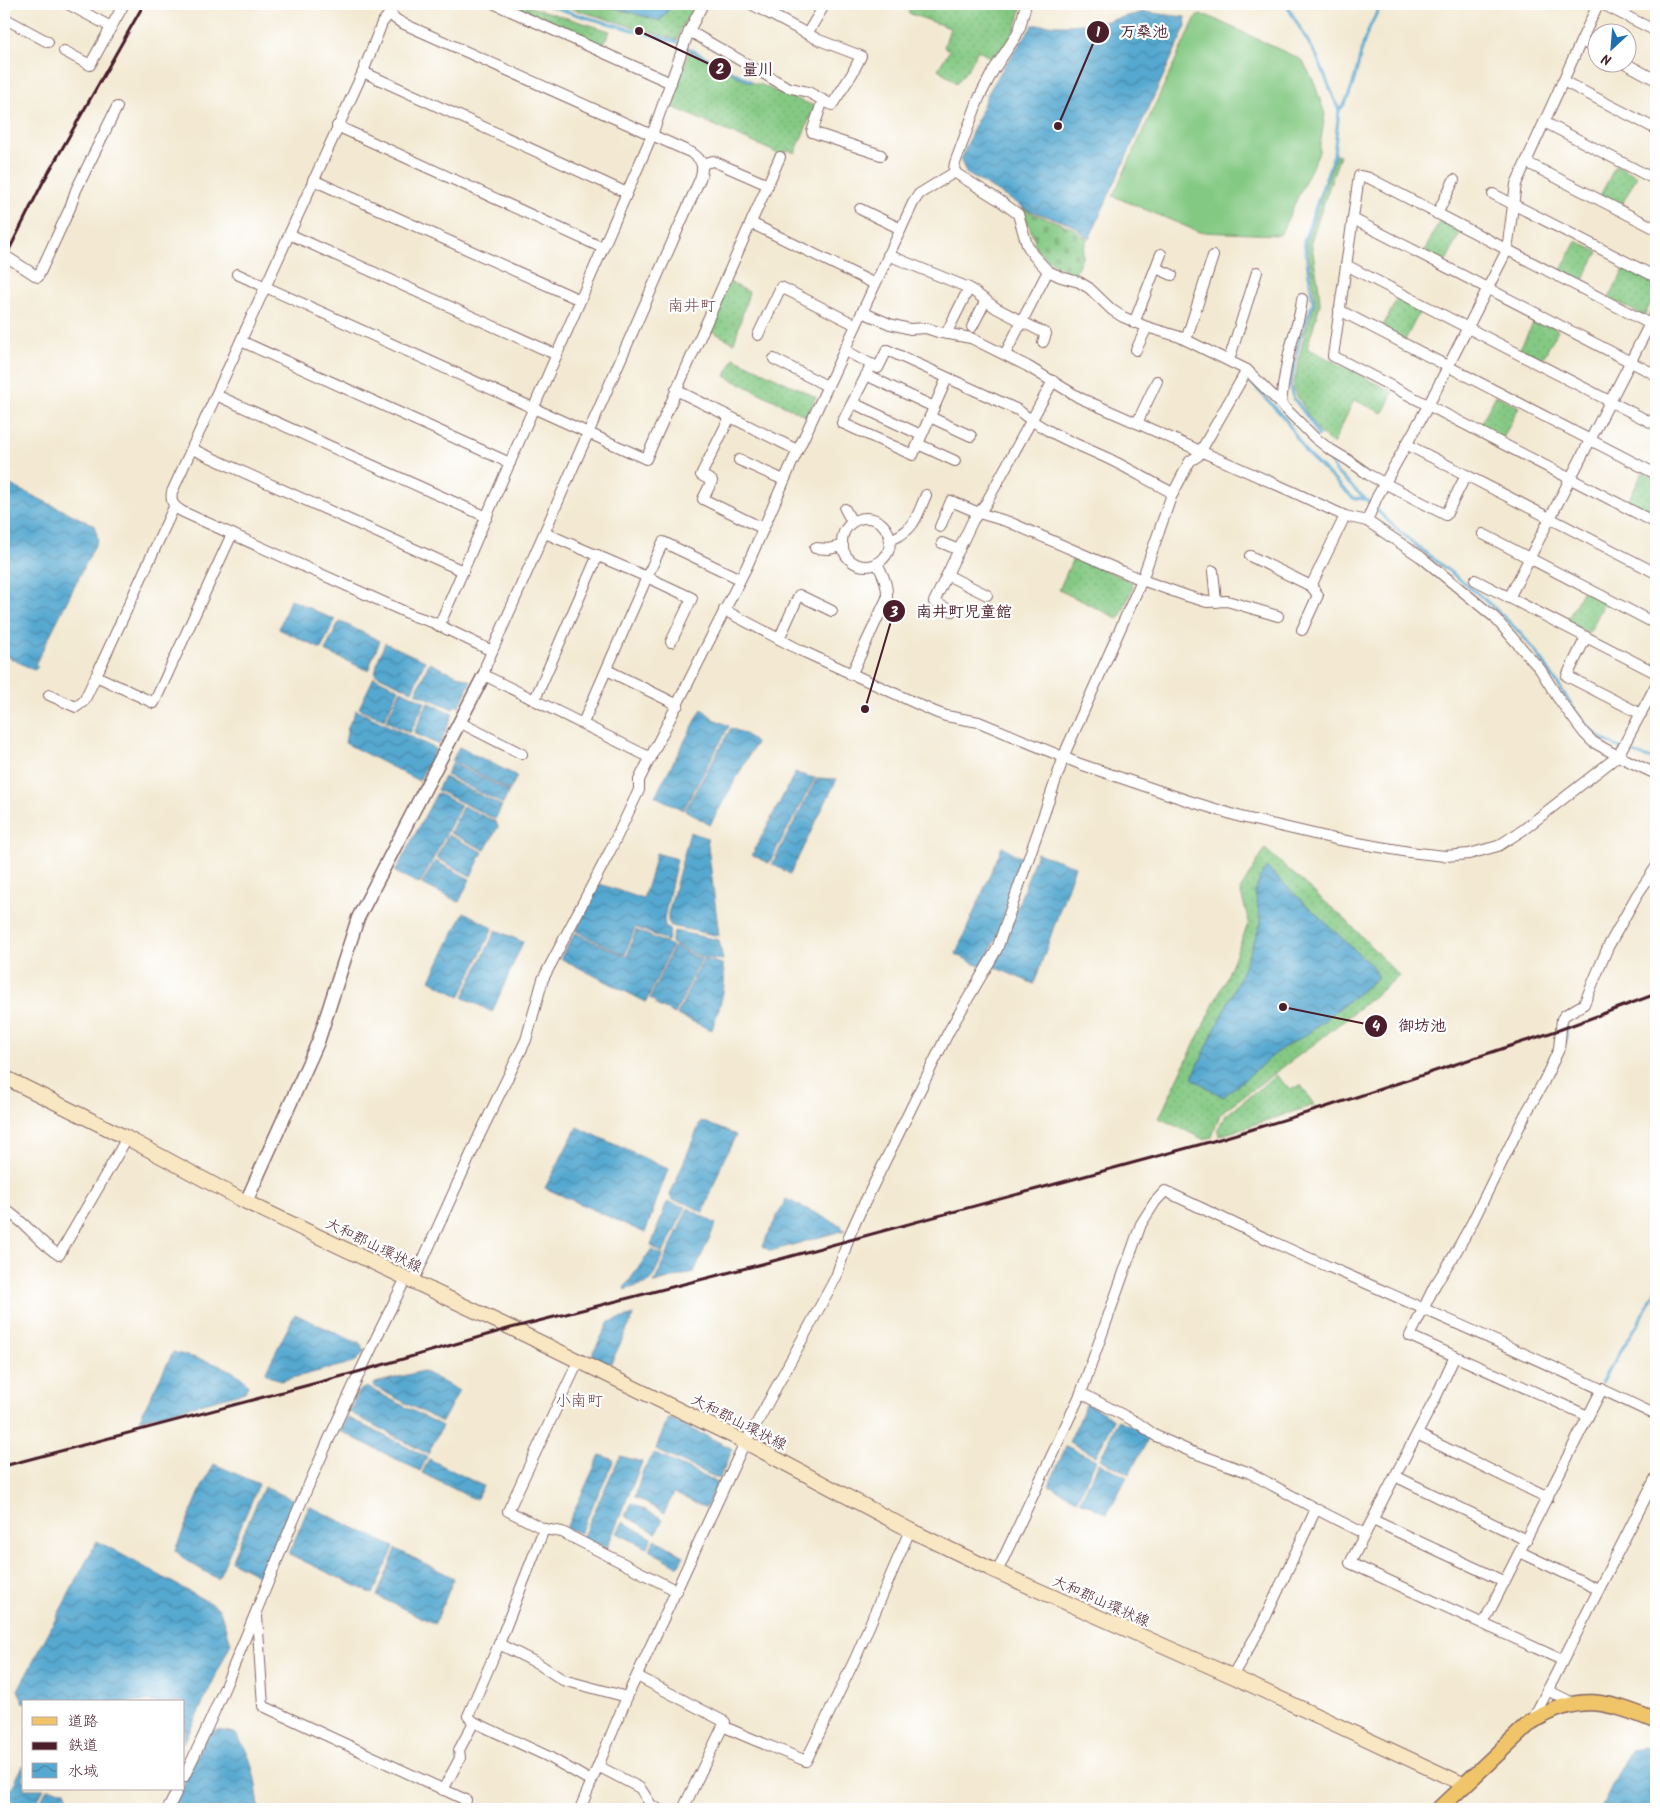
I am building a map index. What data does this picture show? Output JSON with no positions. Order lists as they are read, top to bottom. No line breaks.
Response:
{"streets":{"main road":["大和郡山環状線"]},"districts":["南井町","小南町"],"places":["量川","万桑池","南井町児童館","御坊池"],"legend":["道路","鉄道","水域"],"north":"bottom left"}
